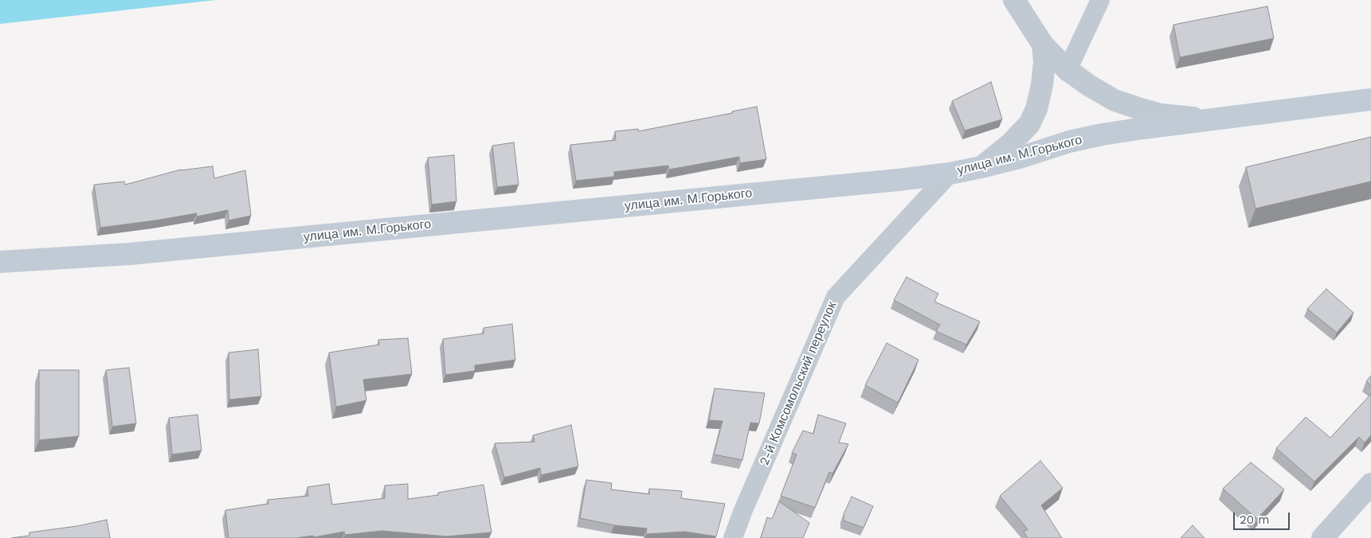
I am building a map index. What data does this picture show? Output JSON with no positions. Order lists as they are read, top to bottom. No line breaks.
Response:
{"streets":{"main road":["улица им. М.Горького"],"street":["2-й Комсомольский переулок"]},"crossings":[["улица им. М.Горького","2-й Комсомольский переулок"]],"scale_bar":"20 m"}
